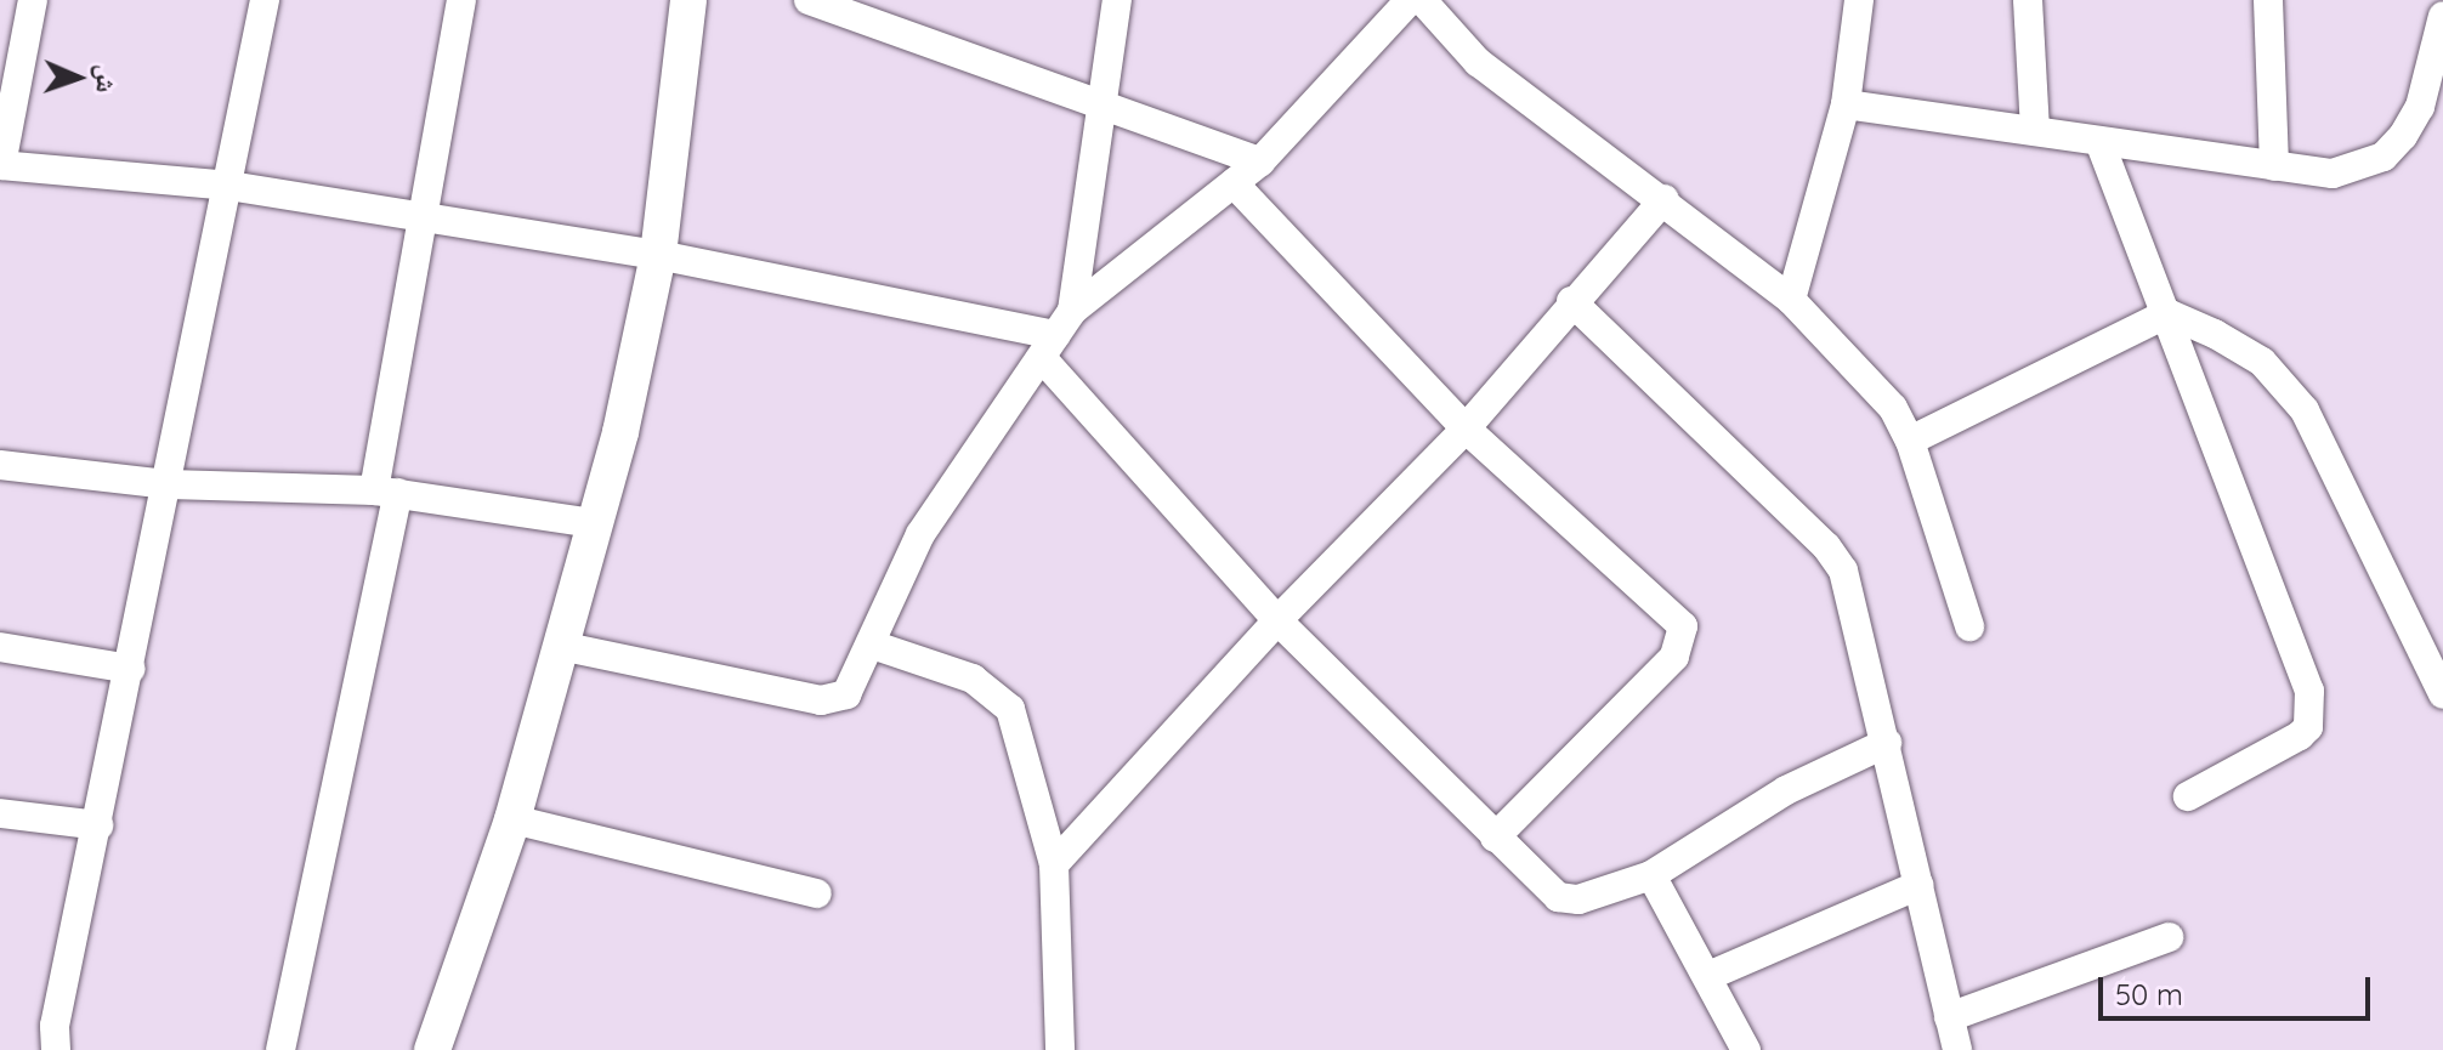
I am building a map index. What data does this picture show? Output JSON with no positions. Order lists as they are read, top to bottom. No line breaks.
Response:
{"scale_bar":"50 m","north":"right"}
